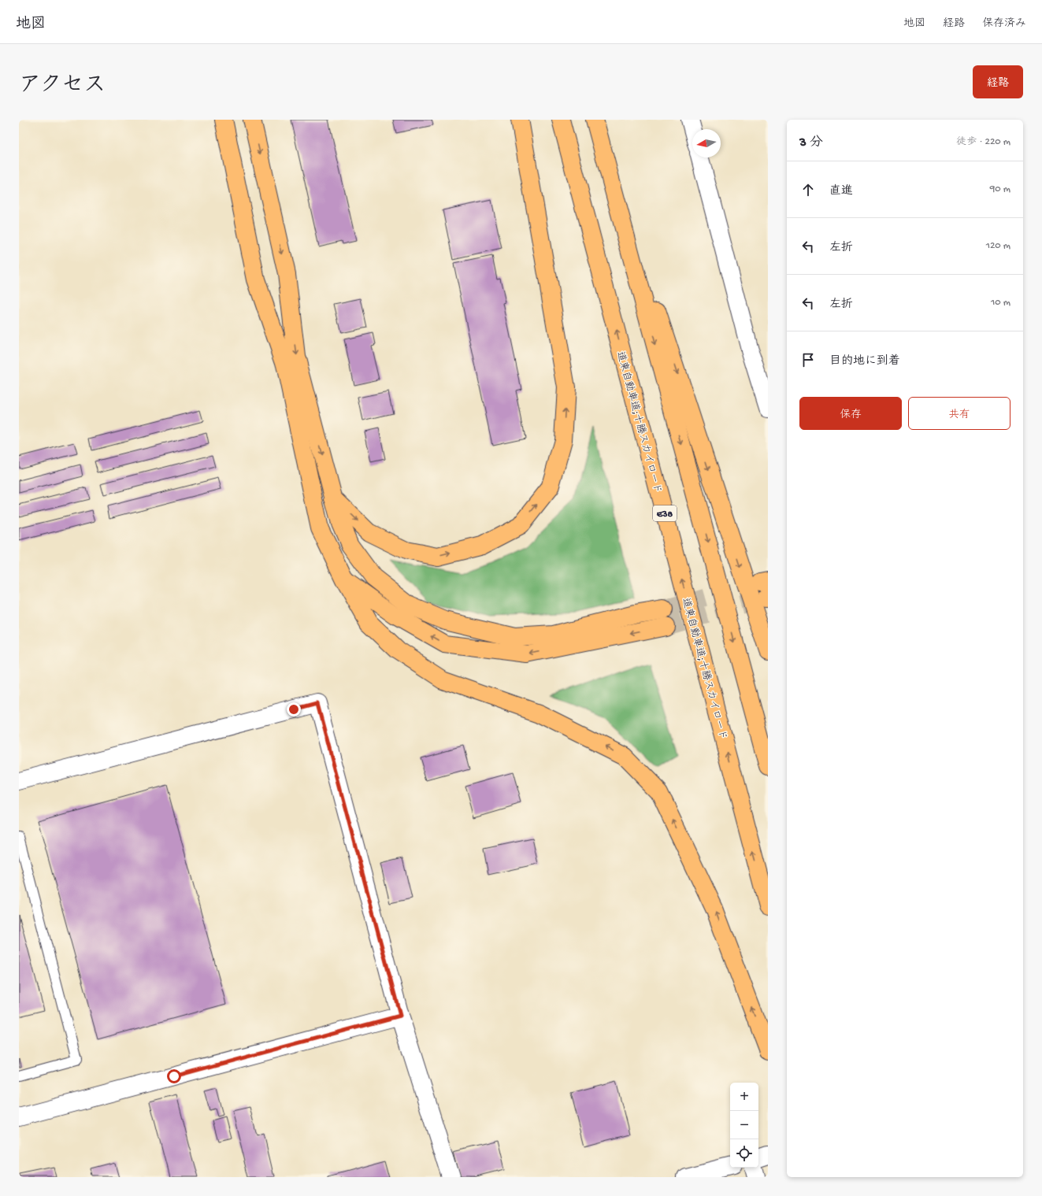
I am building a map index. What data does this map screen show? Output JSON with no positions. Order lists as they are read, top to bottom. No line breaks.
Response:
{"streets":{"highway":["道東自動車道;十勝スカイロード","E38"]},"north":"left","page":{"header":"地図","nav":["地図","経路","保存済み"],"title":"アクセス","buttons":["経路",["保存","共有"]],"heading":["3 分","徒歩 · 220 m"],"list":[["直進","90 m"],["左折","120 m"],["左折","10 m"],"目的地に到着"],"map_buttons":["+","−"]}}
